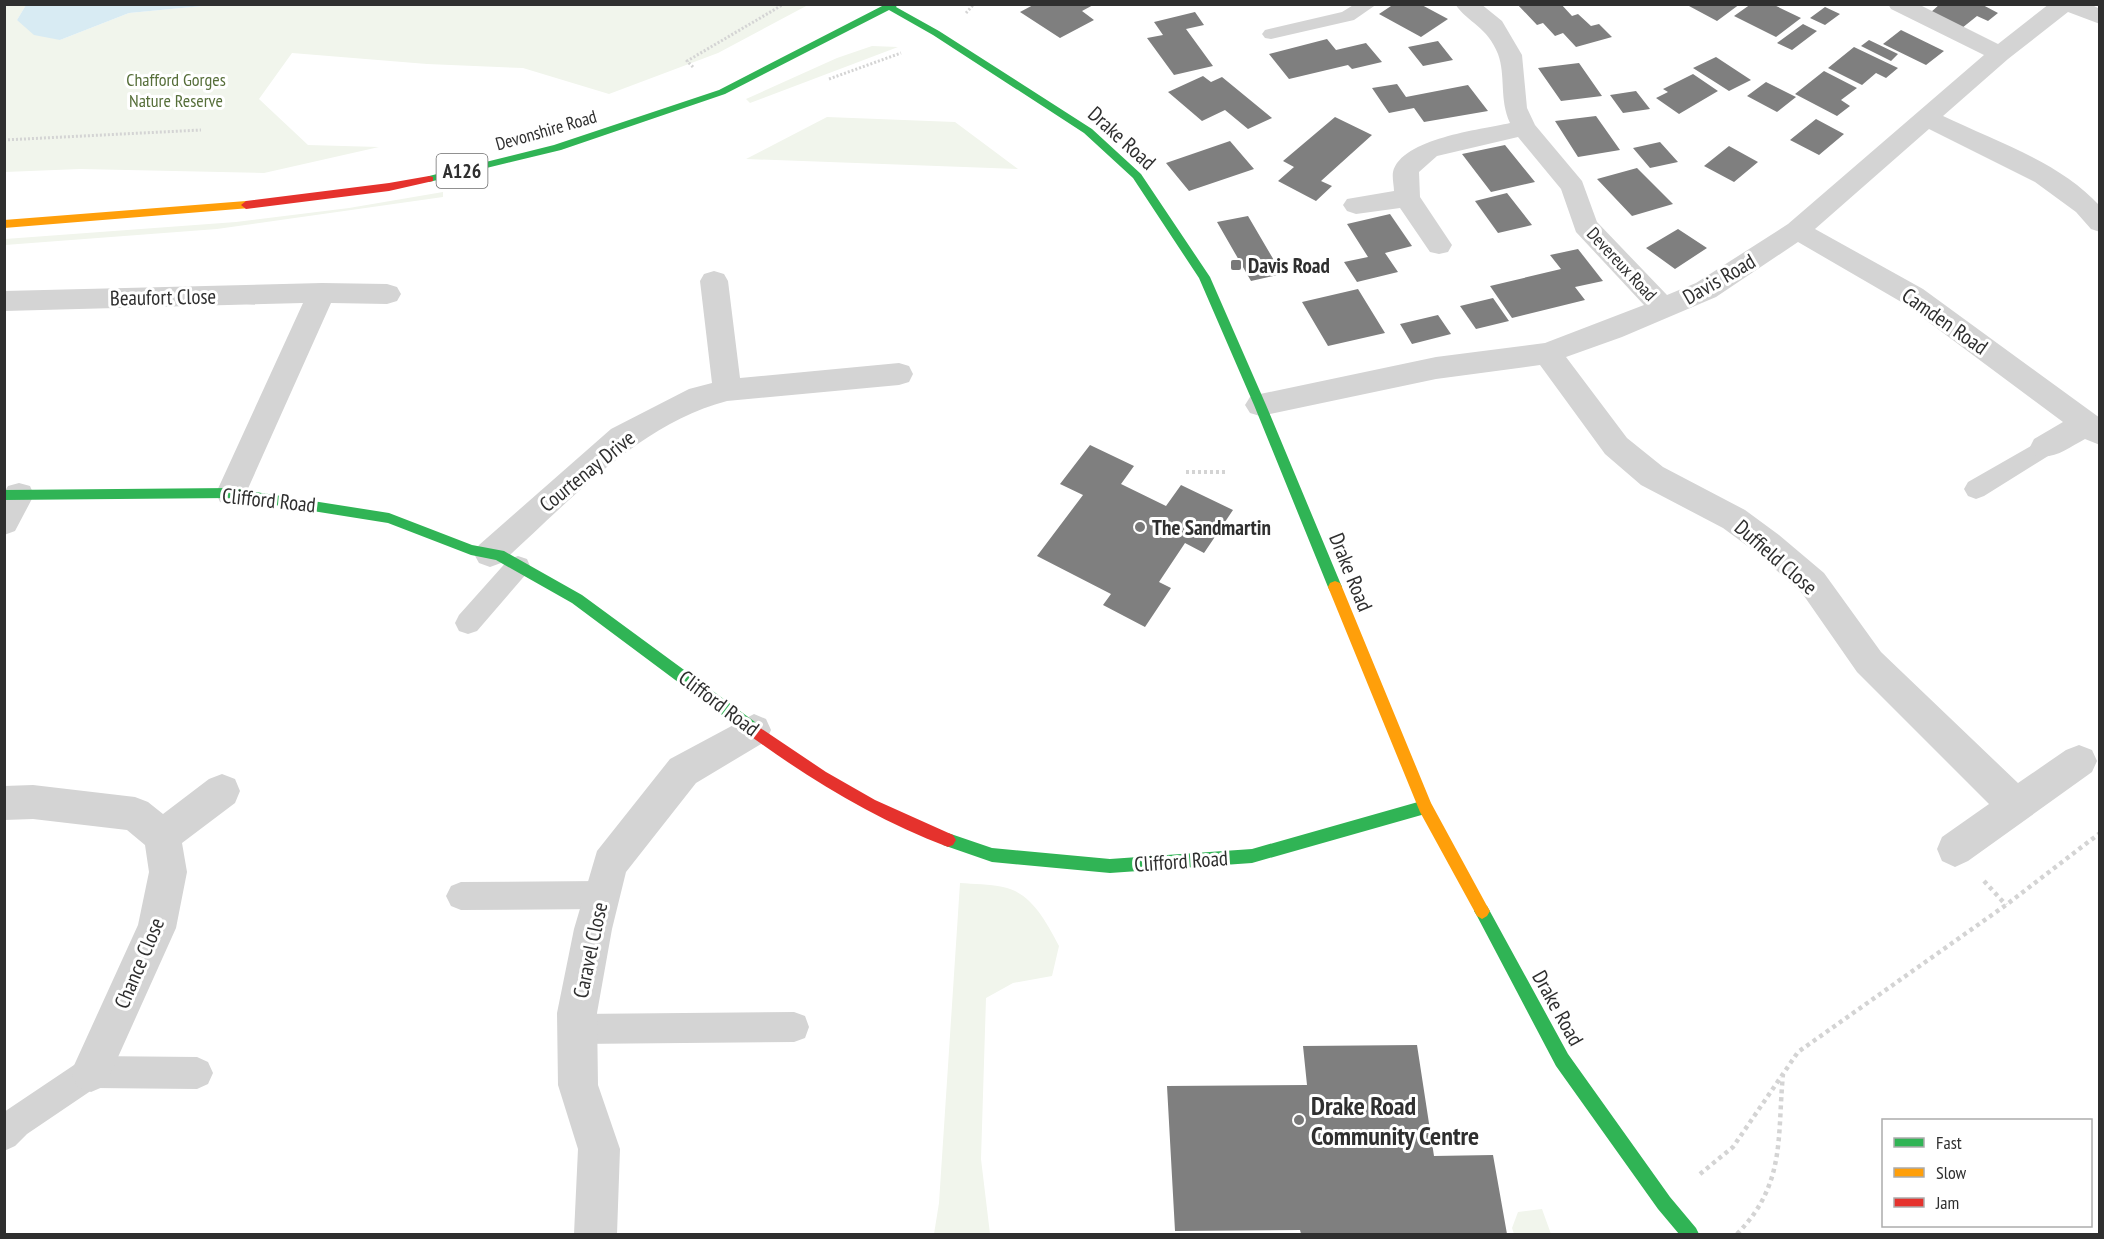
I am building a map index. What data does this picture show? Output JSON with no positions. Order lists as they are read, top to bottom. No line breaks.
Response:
{"streets":{"street":["Devonshire Road","Drake Road","A126","Devereux Road","Davis Road","Beaufort Close","Camden Road","Courtenay Drive","Clifford Road","Duffield Close","Caravel Close","Chance Close"]},"crossings":[["Devonshire Road","Drake Road"],["Drake Road","Davis Road"],["Drake Road","Clifford Road"],["Devereux Road","Davis Road"],["Davis Road","Camden Road"],["Davis Road","Duffield Close"],["Courtenay Drive","Clifford Road"],["Clifford Road","Caravel Close"]],"parks":["Chafford Gorges Nature Reserve"],"places":{"transit":["Davis Road"],"other":["The Sandmartin","Drake Road Community Centre"]},"legend":["Fast","Slow","Jam"]}
